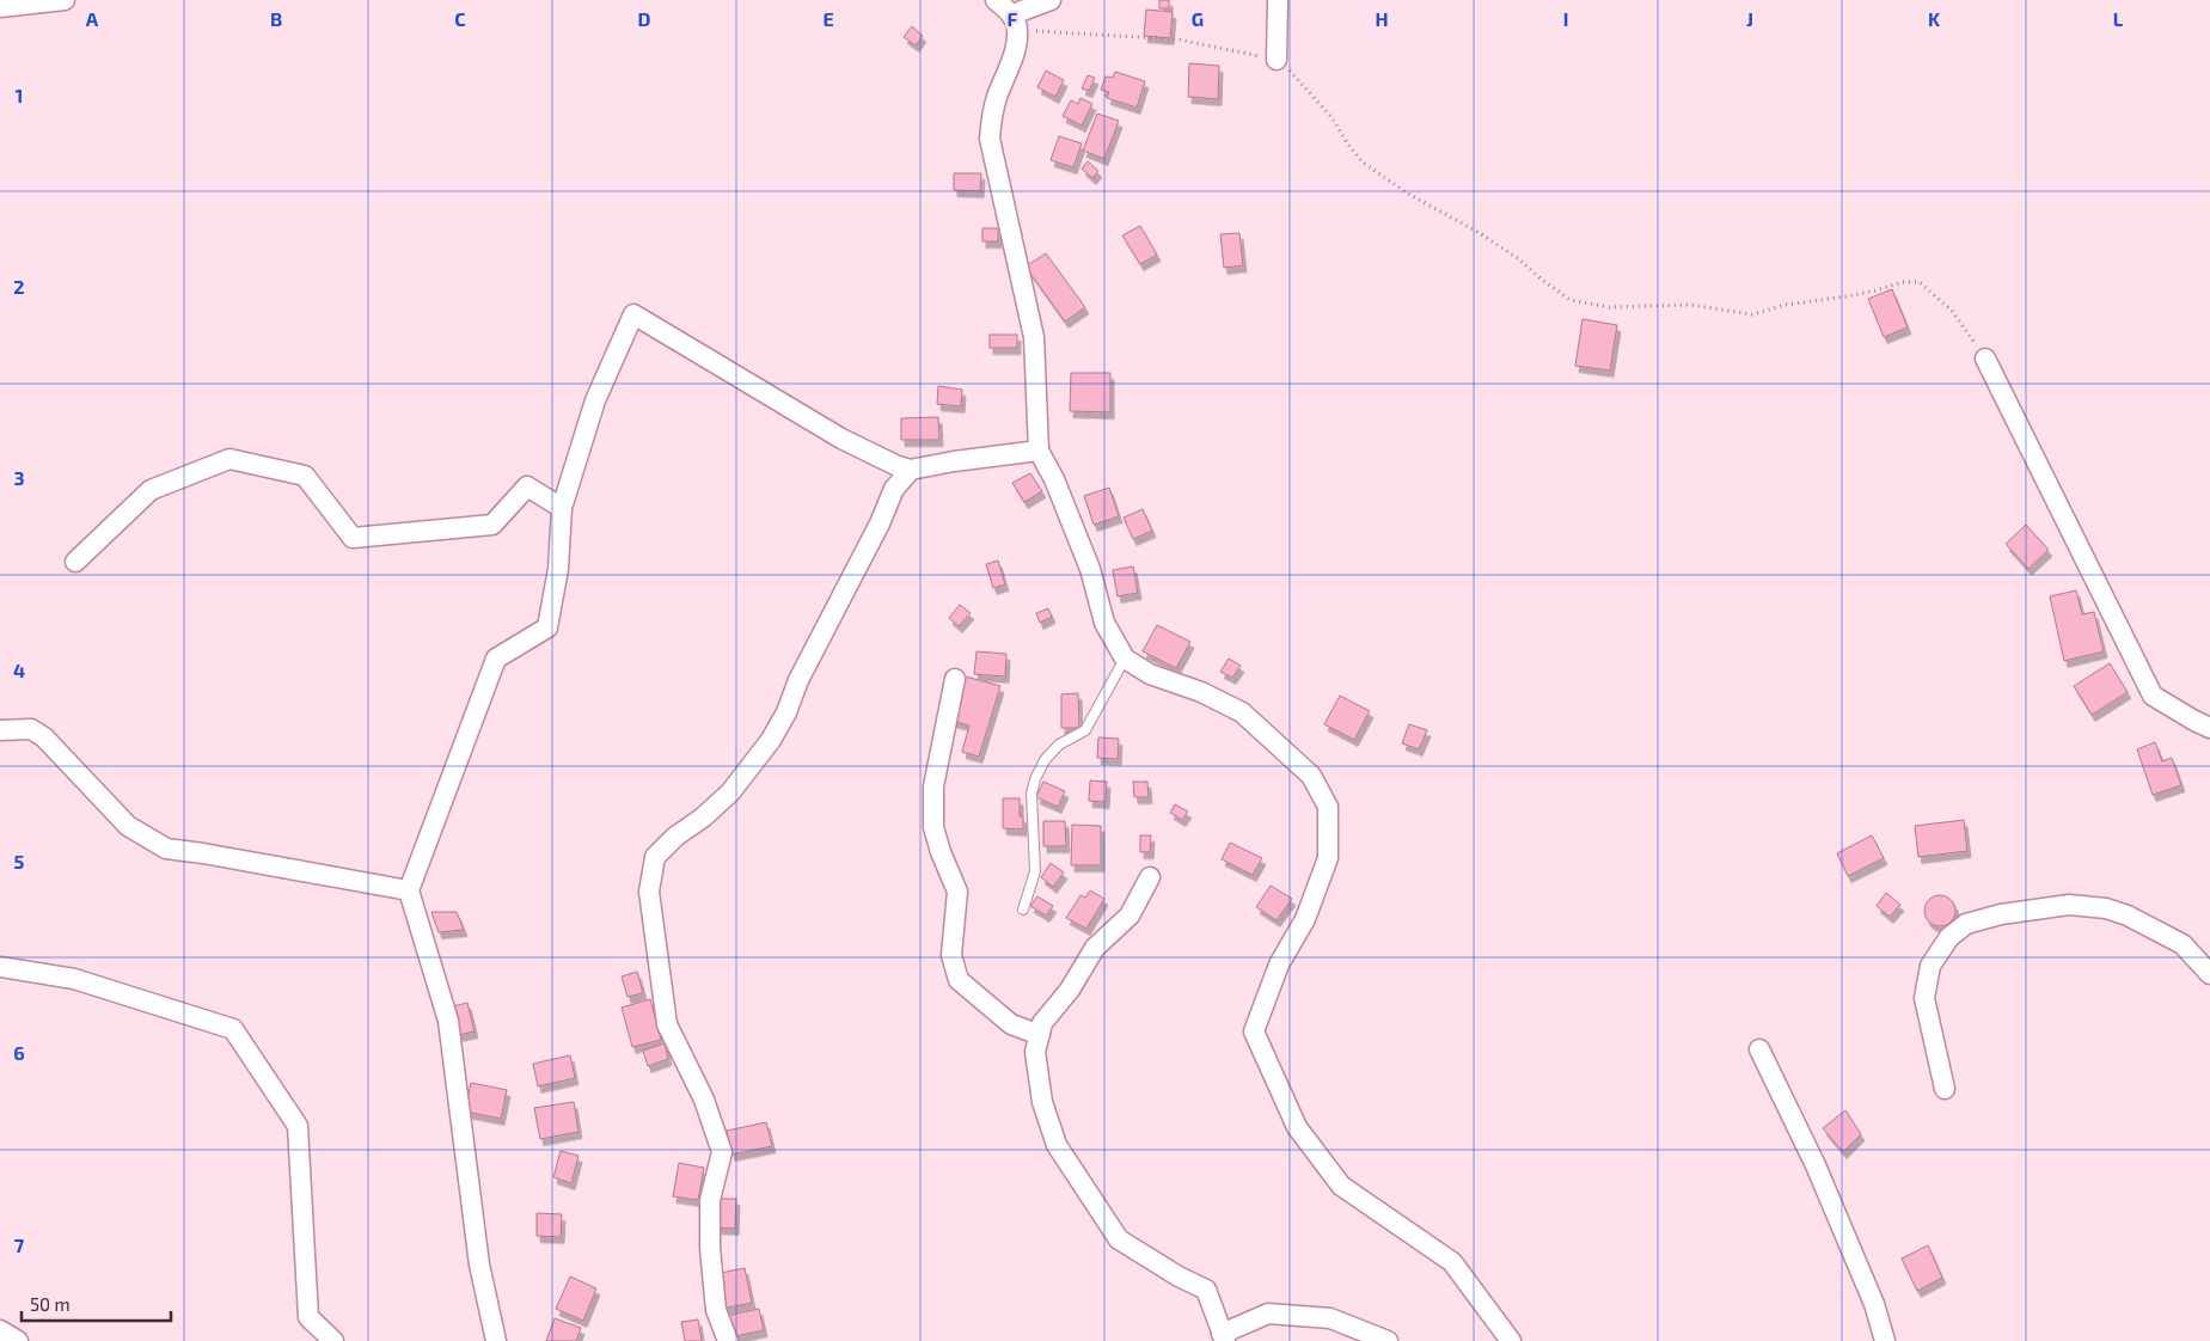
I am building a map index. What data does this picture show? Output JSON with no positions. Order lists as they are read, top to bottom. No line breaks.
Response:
{"scale_bar":"50 m","grid":{"columns":["A","B","C","D","E","F","G","H","I","J","K","L"],"rows":["1","2","3","4","5","6","7"]}}
